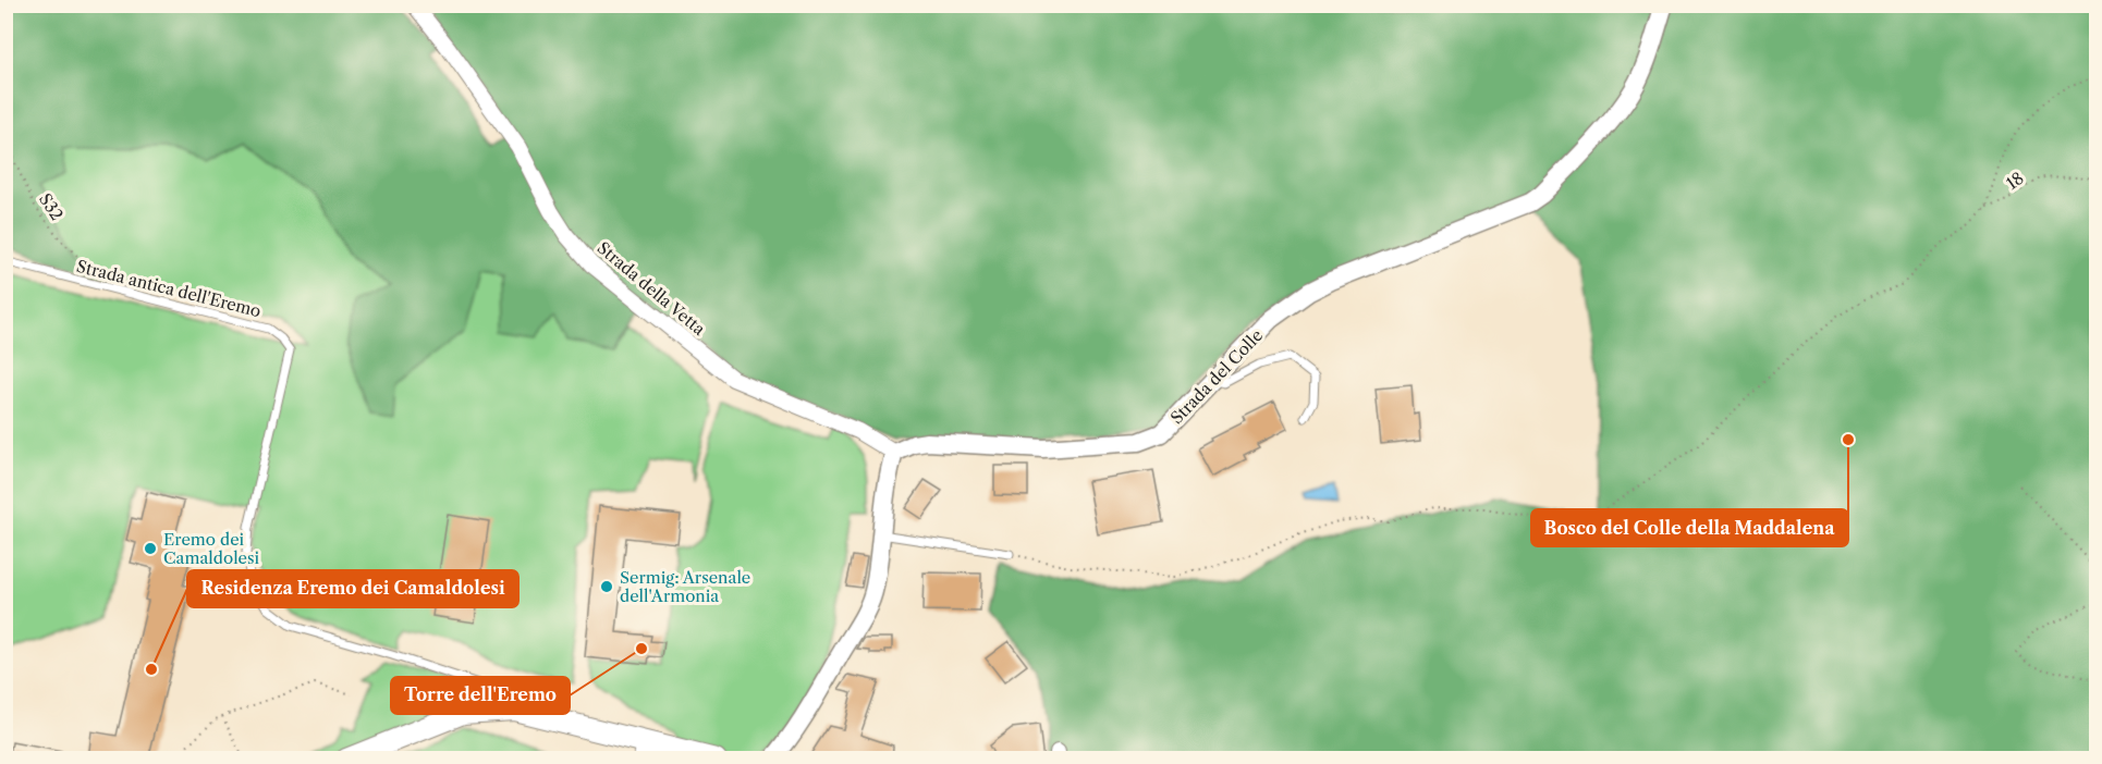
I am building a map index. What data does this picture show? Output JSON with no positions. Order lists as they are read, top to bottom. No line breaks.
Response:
{"streets":{"street":["Strada della Vetta","Strada del Colle"],"lane":["Strada antica dell'Eremo"],"path":["18","S32"]},"crossings":[["S32","Strada antica dell'Eremo"],["Strada della Vetta","Strada del Colle"]],"places":["Bosco del Colle della Maddalena","Eremo dei Camaldolesi","Sermig: Arsenale dell'Armonia","Torre dell'Eremo","Residenza Eremo dei Camaldolesi"]}
